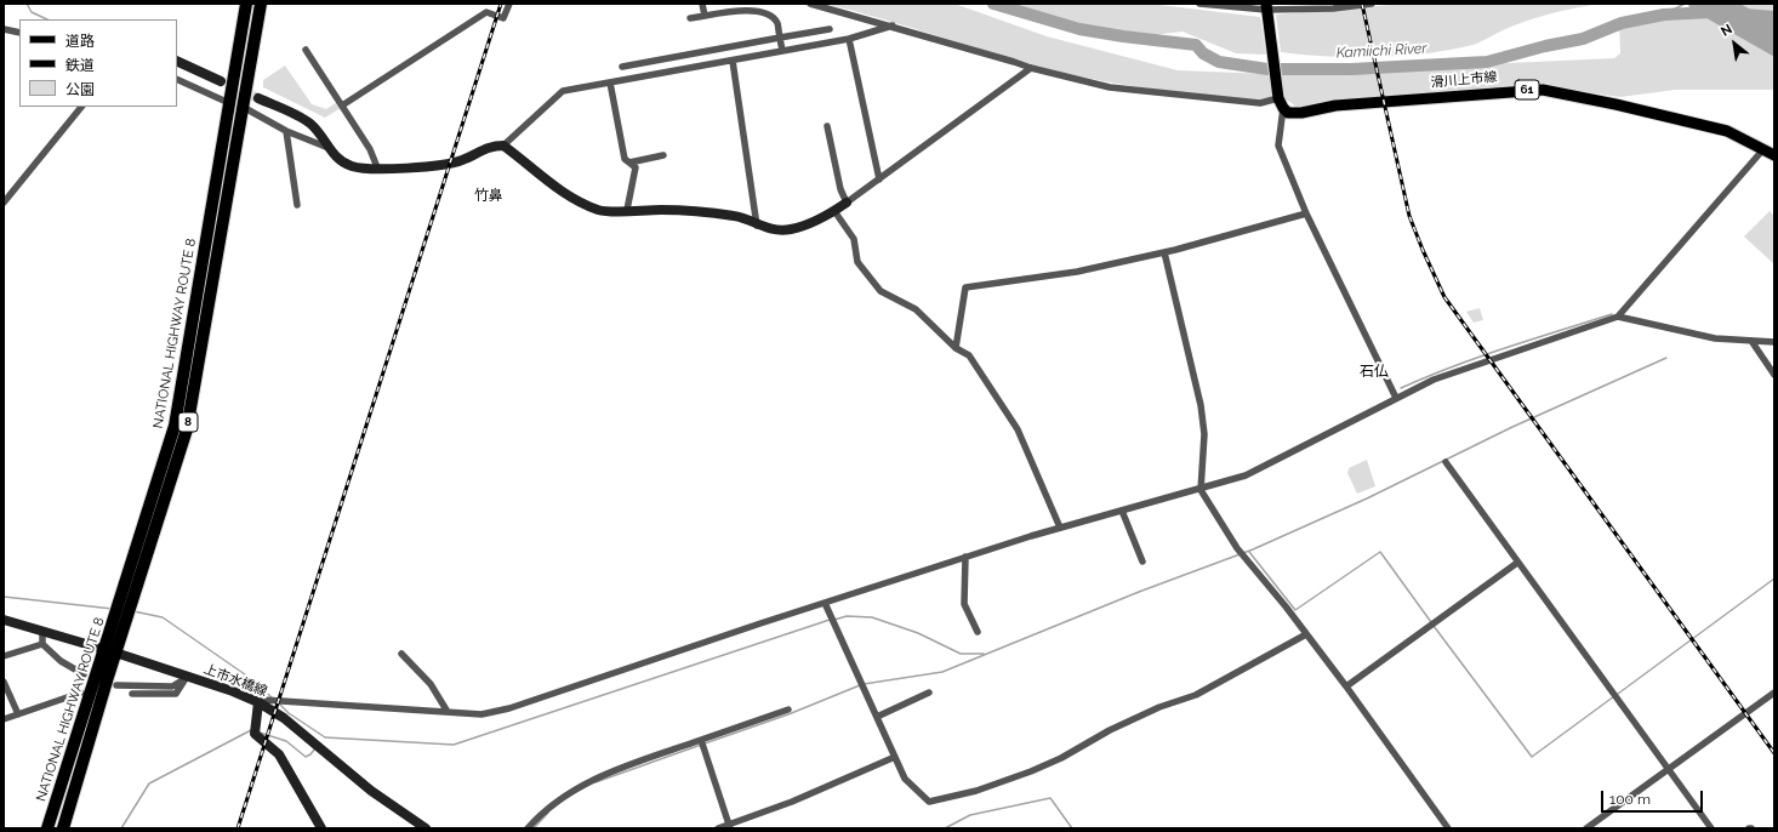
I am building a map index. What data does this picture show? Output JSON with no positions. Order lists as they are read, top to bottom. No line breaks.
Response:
{"streets":{"highway":["NATIONAL HIGHWAY ROUTE 8","8"],"main road":["滑川上市線","61"],"street":["上市水橋線"]},"crossings":[["NATIONAL HIGHWAY ROUTE 8","上市水橋線"]],"districts":["竹鼻","石仏"],"water":["Kamiichi River"],"legend":["道路","鉄道","公園"],"scale_bar":"100 m","north":"top left"}
